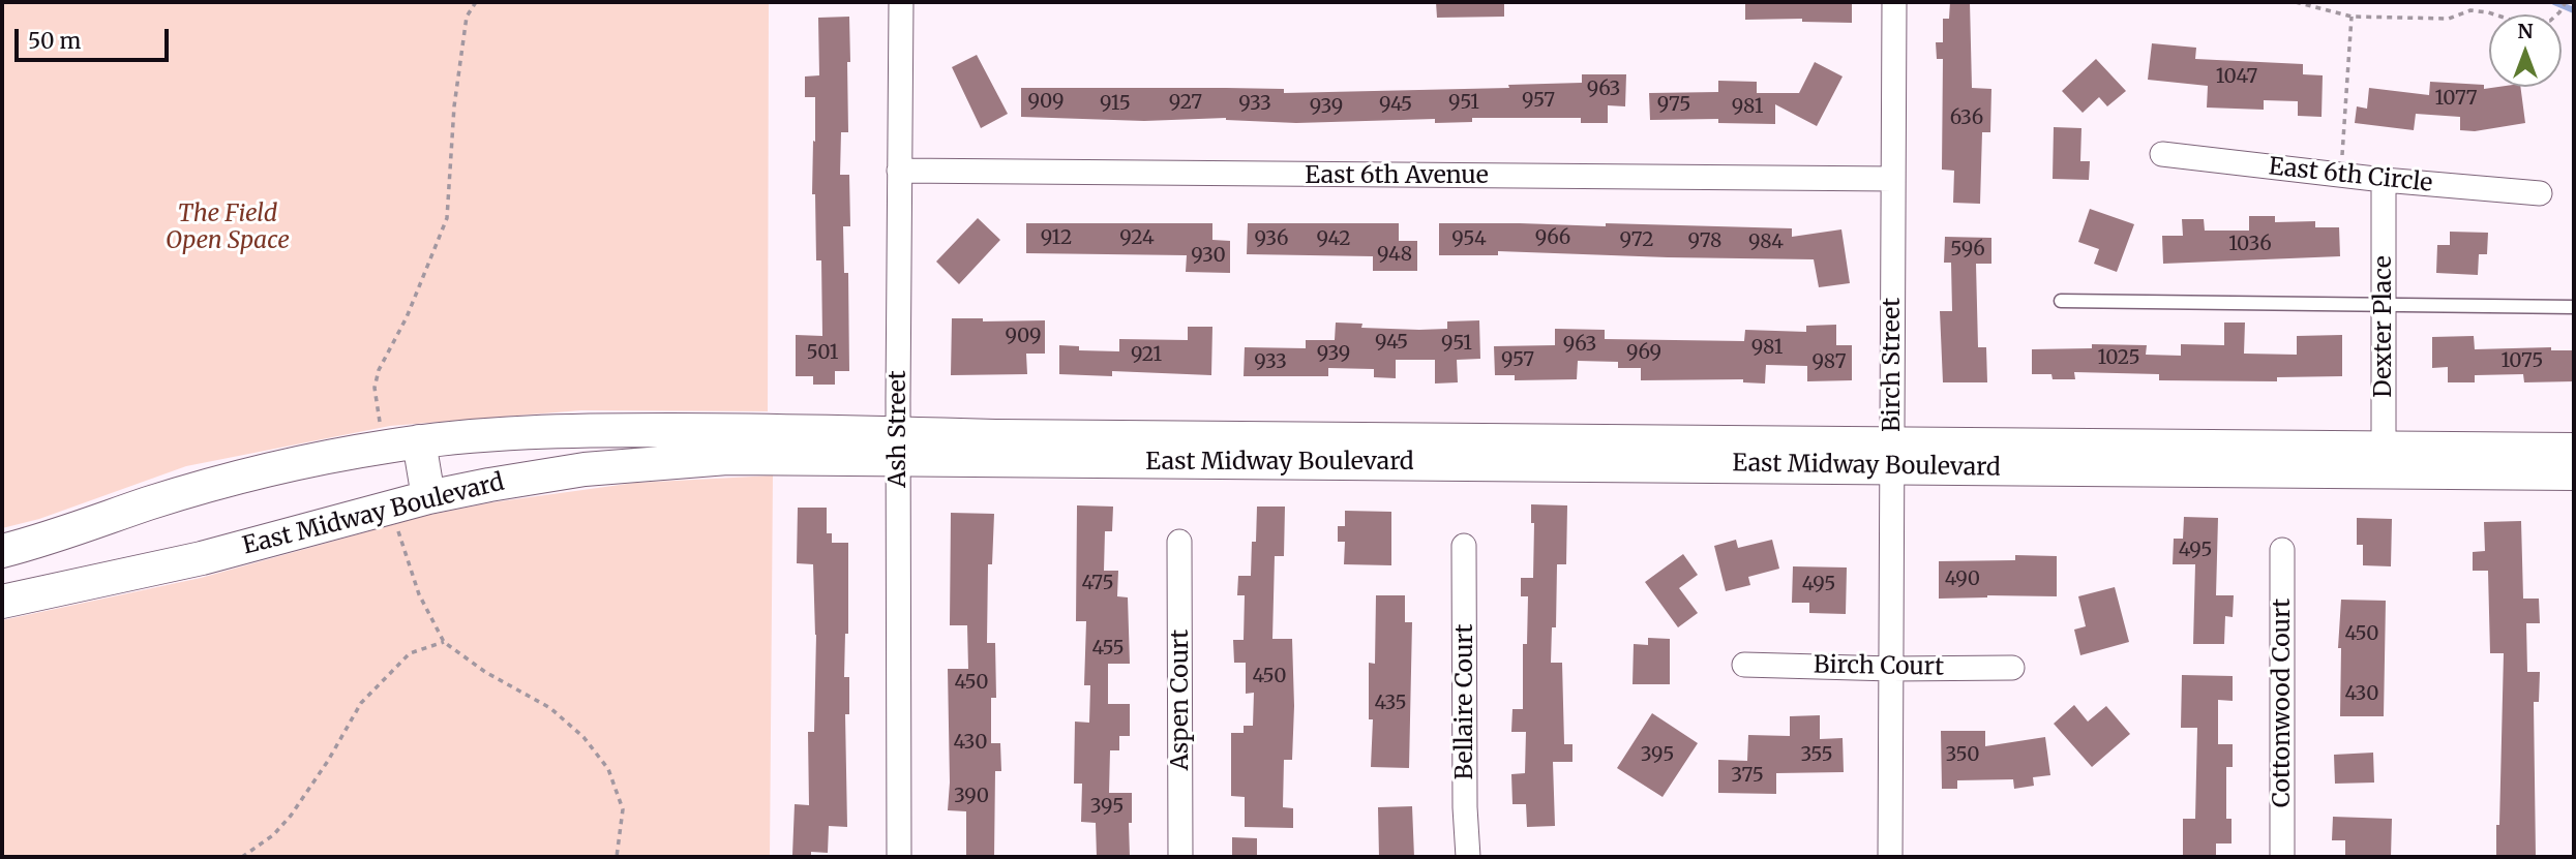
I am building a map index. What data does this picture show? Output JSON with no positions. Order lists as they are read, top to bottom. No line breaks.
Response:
{"streets":{"main road":["East Midway Boulevard"],"street":["East 6th Avenue","East 6th Circle","Dexter Place","Birch Street","Ash Street","Birch Court","Aspen Court","Bellaire Court","Cottonwood Court"]},"crossings":[["East 6th Avenue","Birch Street"],["East 6th Avenue","Ash Street"],["East 6th Circle","Dexter Place"],["Dexter Place","East Midway Boulevard"],["Birch Street","East Midway Boulevard"],["Birch Street","Birch Court"],["Ash Street","East Midway Boulevard"]],"parks":["The Field Open Space"],"house_numbers":["1047","963","1077","957","909","927","951","915","933","945","975","939","981","636","912","924","966","936","942","954","972","978","984","1036","596","948","930","909","945","951","963","981","501","969","939","921","1025","957","1075","933","987","495","490","475","495","450","455","450","450","430","435","430","395","355","350","375","390","395"],"scale_bar":"50 m","north":"top"}
